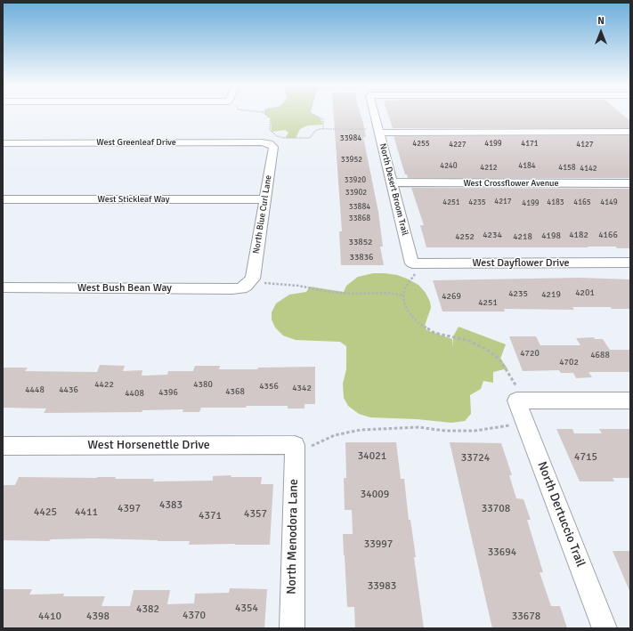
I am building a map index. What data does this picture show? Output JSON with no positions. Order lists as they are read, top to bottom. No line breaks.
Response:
{"streets":{"street":["West Greenleaf Drive","West Crossflower Avenue","North Desert Broom Trail","West Stickleaf Way","North Blue Curl Lane","West Dayflower Drive","West Bush Bean Way","West Horsenettle Drive","North Dertuccio Trail","North Menodora Lane"]},"crossings":[["West Greenleaf Drive","North Blue Curl Lane"],["West Crossflower Avenue","North Desert Broom Trail"],["North Desert Broom Trail","West Dayflower Drive"],["West Stickleaf Way","North Blue Curl Lane"],["North Blue Curl Lane","West Bush Bean Way"],["West Horsenettle Drive","North Menodora Lane"]],"house_numbers":["33984","4255","4199","4171","4227","4127","33952","4240","4184","4212","4158","4142","33920","33902","4217","4251","4235","4183","4165","4149","4199","33884","33868","4234","4182","4166","4198","4252","4218","33852","33836","4201","4235","4219","4269","4251","4720","4688","4702","4422","4380","4356","4342","4448","4436","4368","4396","4408","34021","4715","33724","34009","4383","4397","33708","4425","4411","4357","4371","33997","33694","33983","4354","4382","4370","4410","4398","33678"],"north":"top"}
